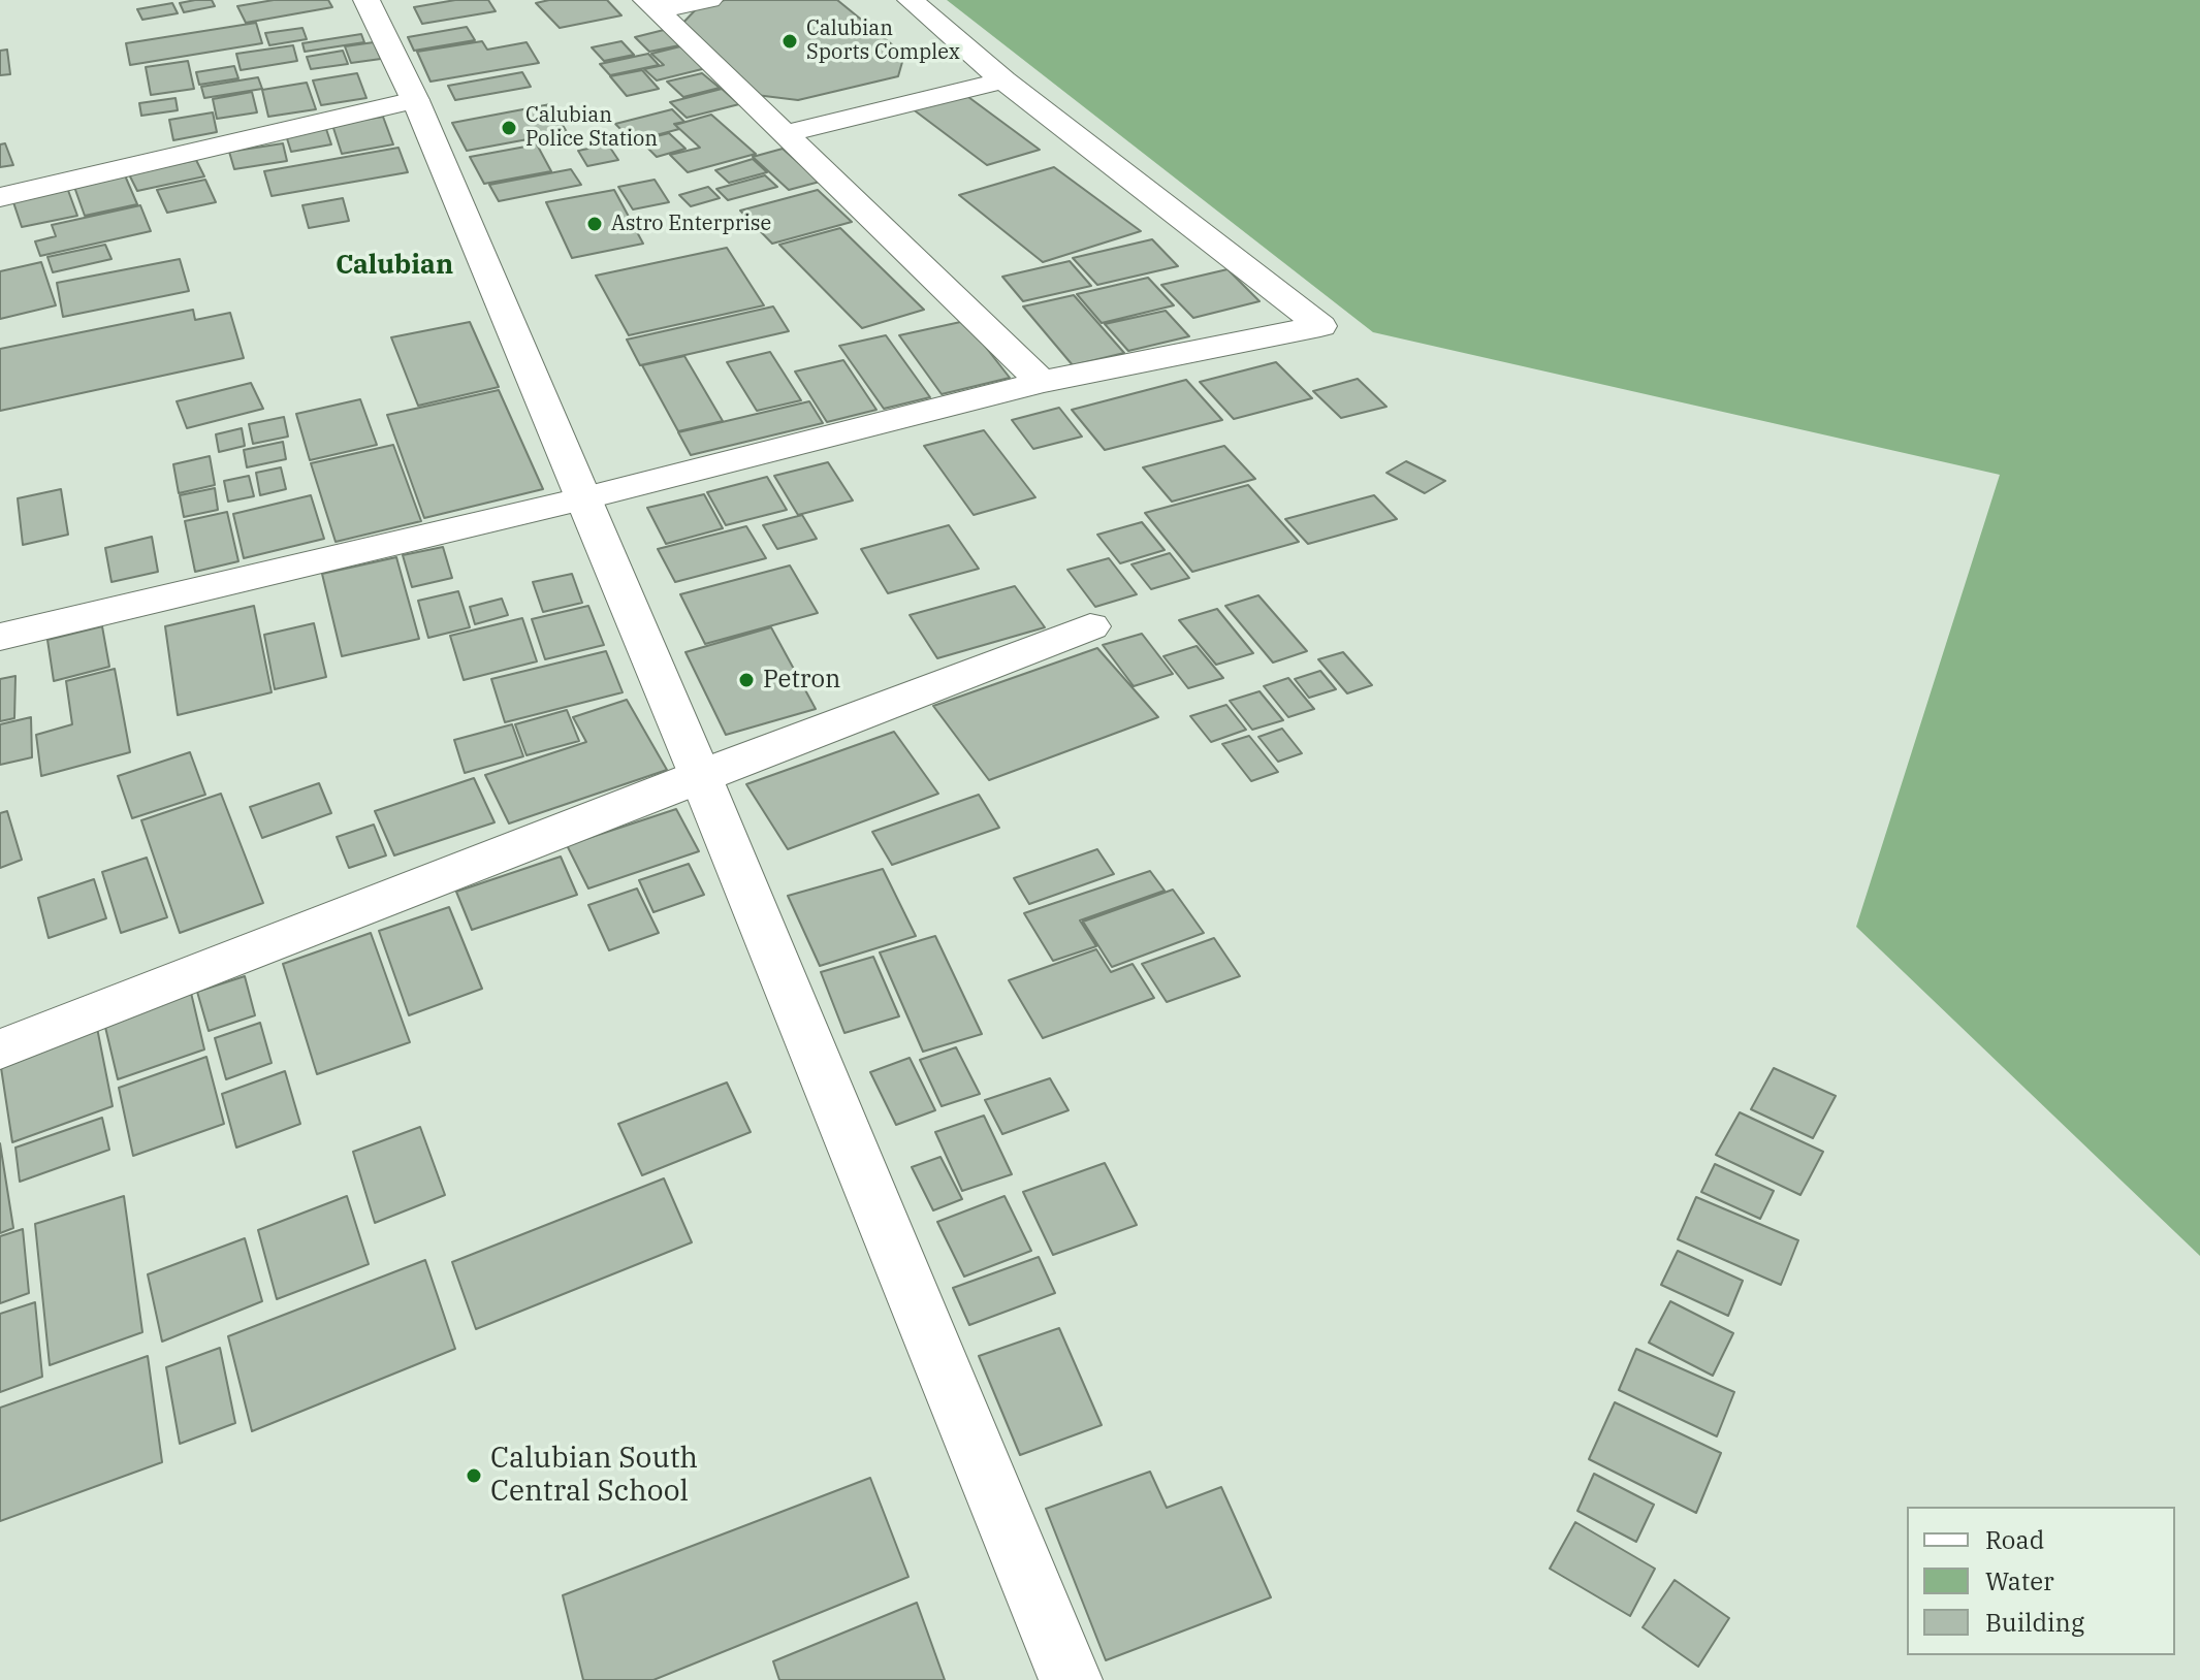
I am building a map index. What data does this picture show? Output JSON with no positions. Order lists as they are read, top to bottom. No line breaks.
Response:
{"districts":["Calubian"],"places":["Calubian Sports Complex","Calubian Police Station","Astro Enterprise","Petron","Calubian South Central School"],"legend":["Road","Water","Building"]}
